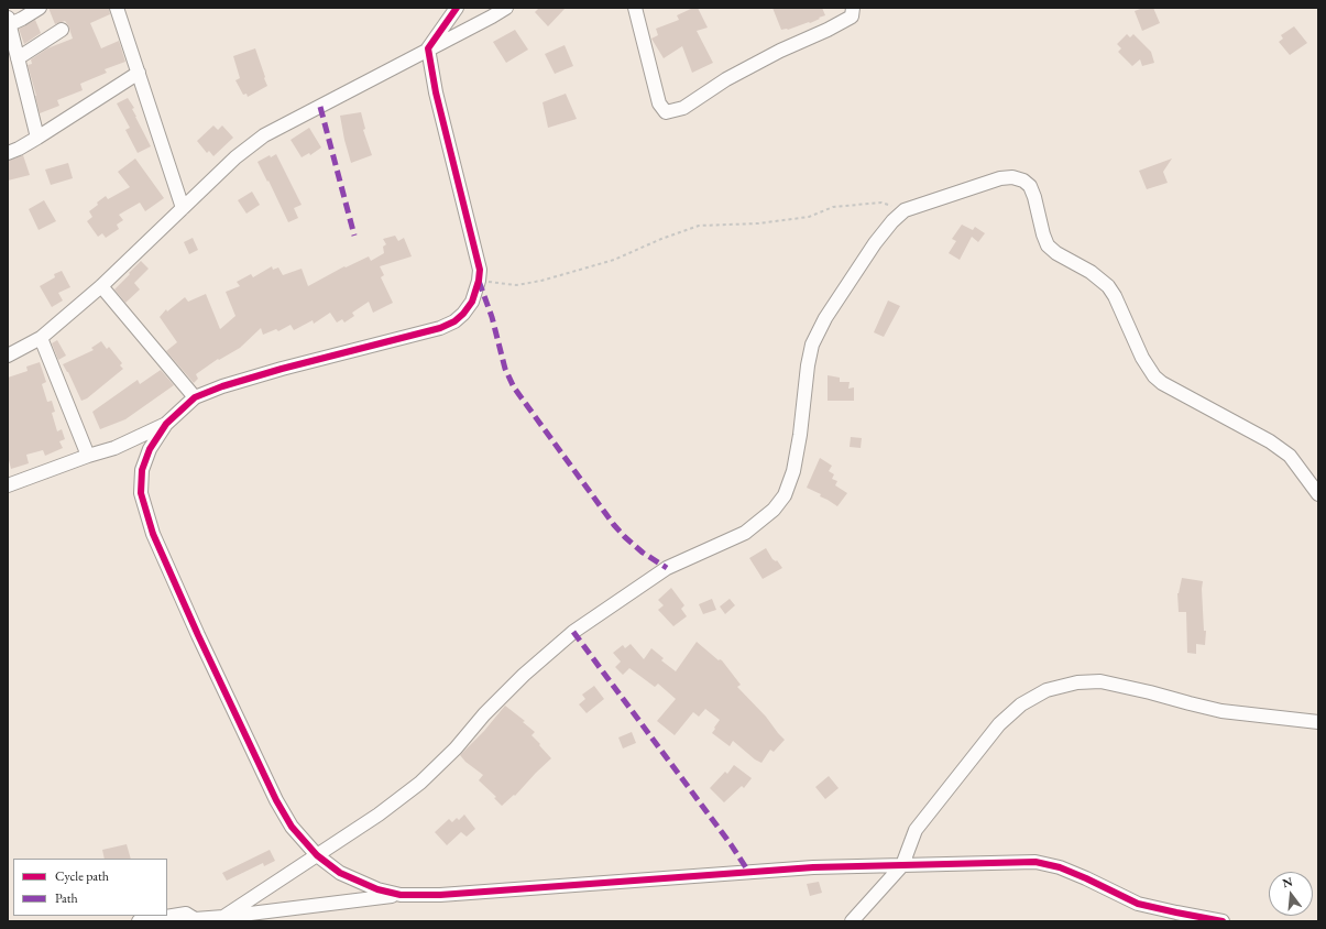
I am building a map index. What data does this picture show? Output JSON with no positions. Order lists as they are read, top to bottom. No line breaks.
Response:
{"legend":["Cycle path","Path"],"north":"top"}
